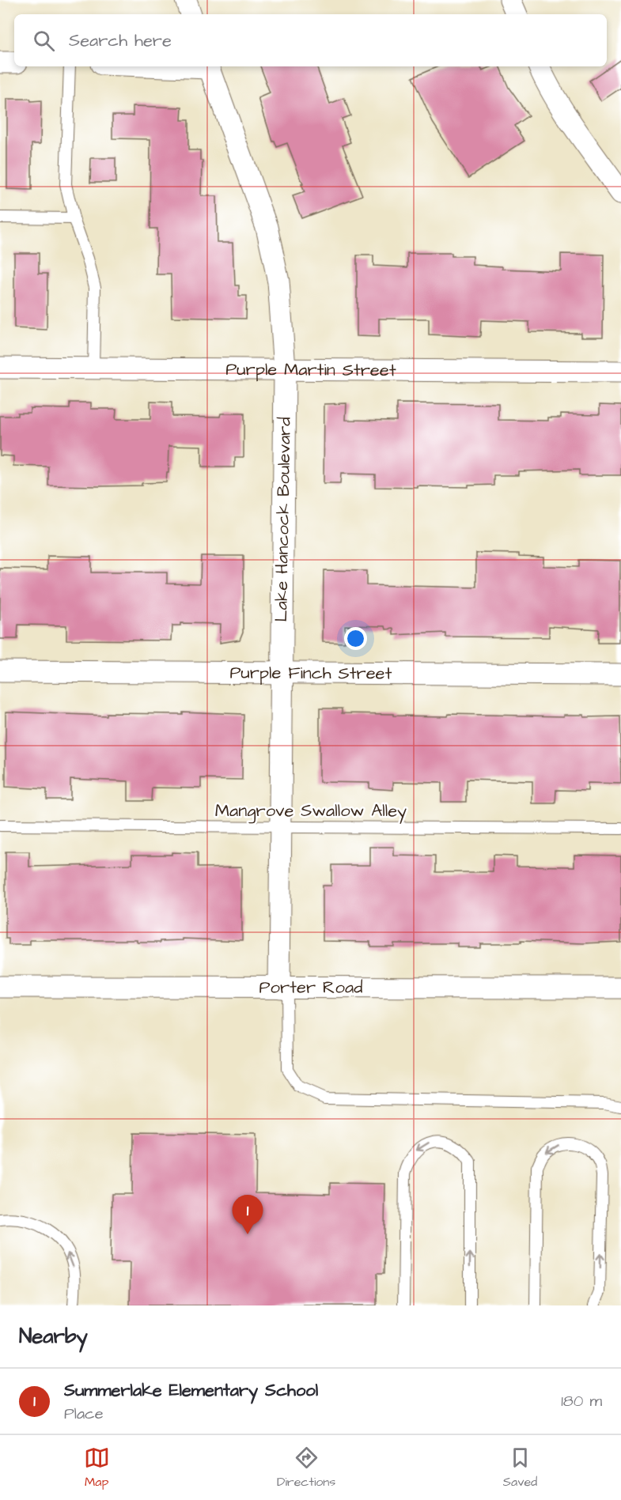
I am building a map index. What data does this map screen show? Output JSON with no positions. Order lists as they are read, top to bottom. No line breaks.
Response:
{"streets":{"street":["Purple Martin Street","Lake Hancock Boulevard","Purple Finch Street","Porter Road"],"lane":["Mangrove Swallow Alley"]},"crossings":[["Purple Martin Street","Lake Hancock Boulevard"],["Lake Hancock Boulevard","Purple Finch Street"],["Lake Hancock Boulevard","Mangrove Swallow Alley"],["Lake Hancock Boulevard","Porter Road"]],"page":{"search":"Search here","pins":"1","heading":"Nearby","list":[{"mark":"1","name":"Summerlake Elementary School","note":"Place","value":"180 m"}],"nav":["Map","Directions","Saved"]}}
